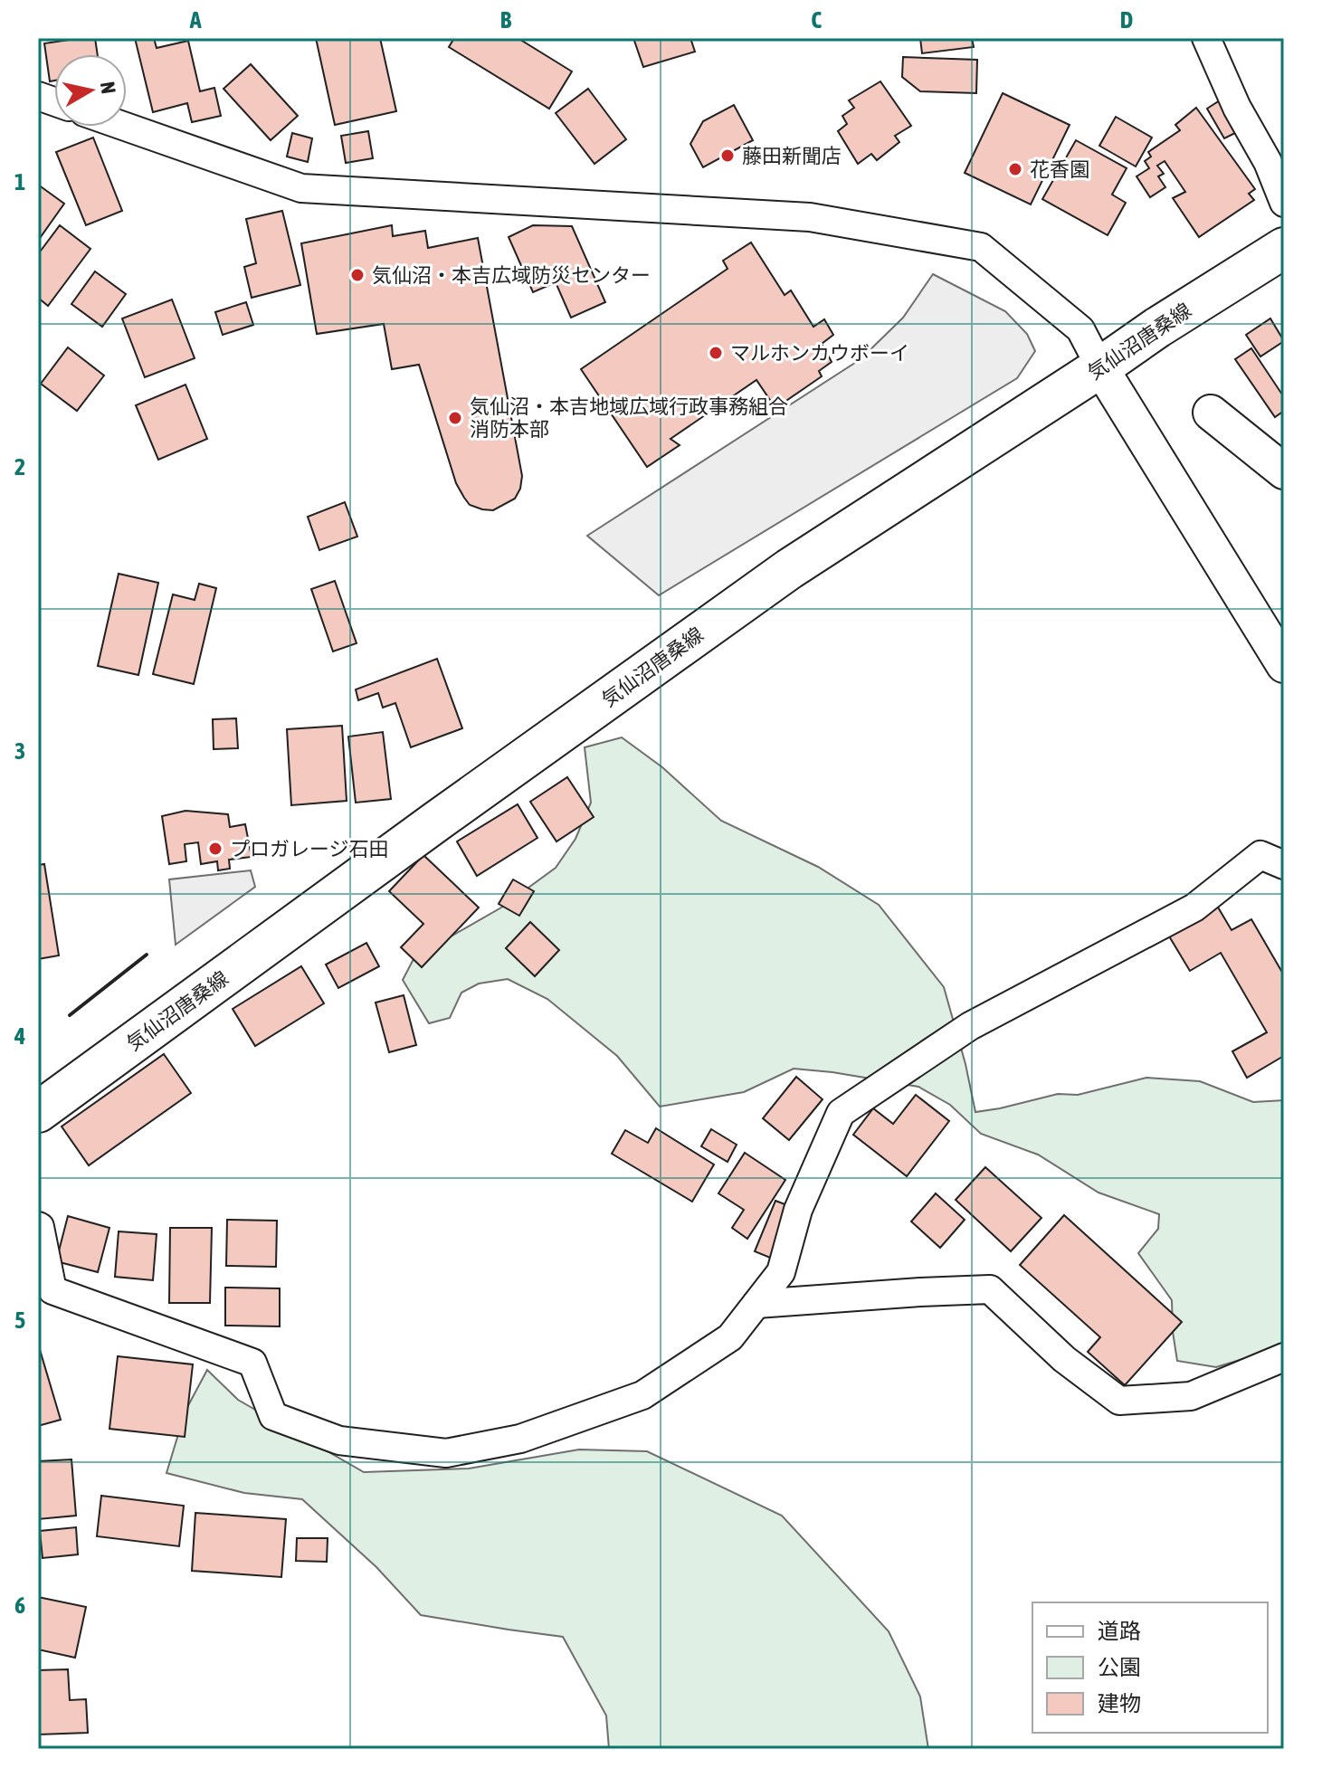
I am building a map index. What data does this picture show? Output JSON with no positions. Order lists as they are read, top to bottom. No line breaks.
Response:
{"streets":{"main road":["気仙沼唐桑線"]},"places":["藤田新聞店","花香園","気仙沼・本吉広域防災センター","マルホンカウボーイ","気仙沼・本吉地域広域行政事務組合 消防本部","プロガレージ石田"],"legend":["道路","公園","建物"],"north":"right","grid":{"columns":["A","B","C","D"],"rows":["1","2","3","4","5","6"]}}
